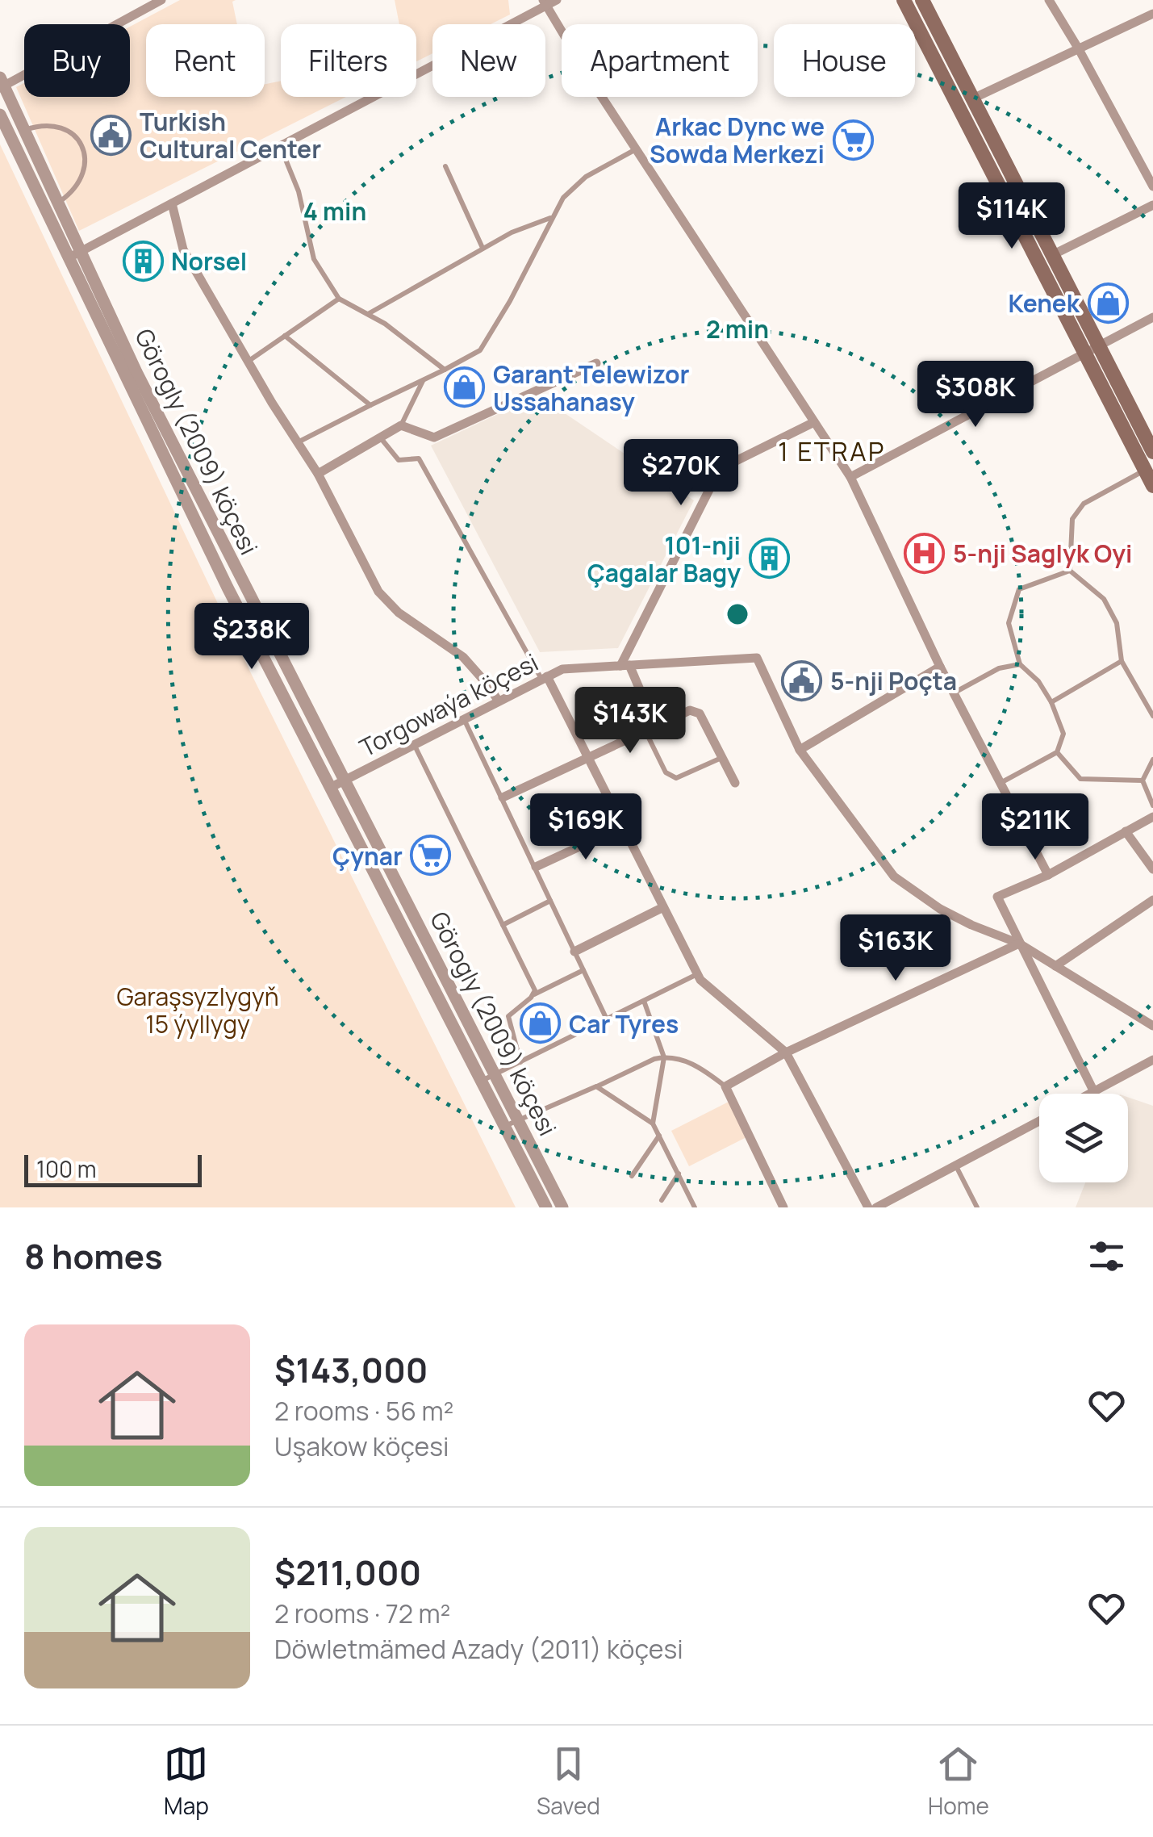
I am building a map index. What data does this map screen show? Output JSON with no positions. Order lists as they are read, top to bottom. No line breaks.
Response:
{"streets":{"street":["Görogly (2009) köçesi","Torgowaýa köçesi"]},"crossings":[["Görogly (2009) köçesi","Torgowaýa köçesi"]],"districts":["1 ETRAP"],"parks":["Garaşsyzlygyň 15 ýyllygy"],"places":{"public building":["Turkish Cultural Center","5-nji Poçta"],"supermarket":["Arkac Dync we Sowda Merkezi","Çynar"],"building":["Norsel","101-nji Çagalar Bagy"],"shop":["Kenek","Garant Telewizor Ussahanasy","Car Tyres"],"hospital":["5-nji Saglyk Oyi"]},"scale_bar":"100 m","page":{"chip":["Buy","Rent","Filters","New","Apartment","House"],"price":["$114K","$308K","$270K","$238K","$143K","$169K","$211K","$163K"],"scale":"100 m","heading":"8 homes","list":[{"name":"$143,000","note":"2 rooms · 56 m² · Uşakow köçesi"},{"name":"$211,000","note":"2 rooms · 72 m² · Döwletmämed Azady (2011) köçesi"}],"tabs":["Map","Saved","Home"]},"rings":["4 min","2 min"]}
